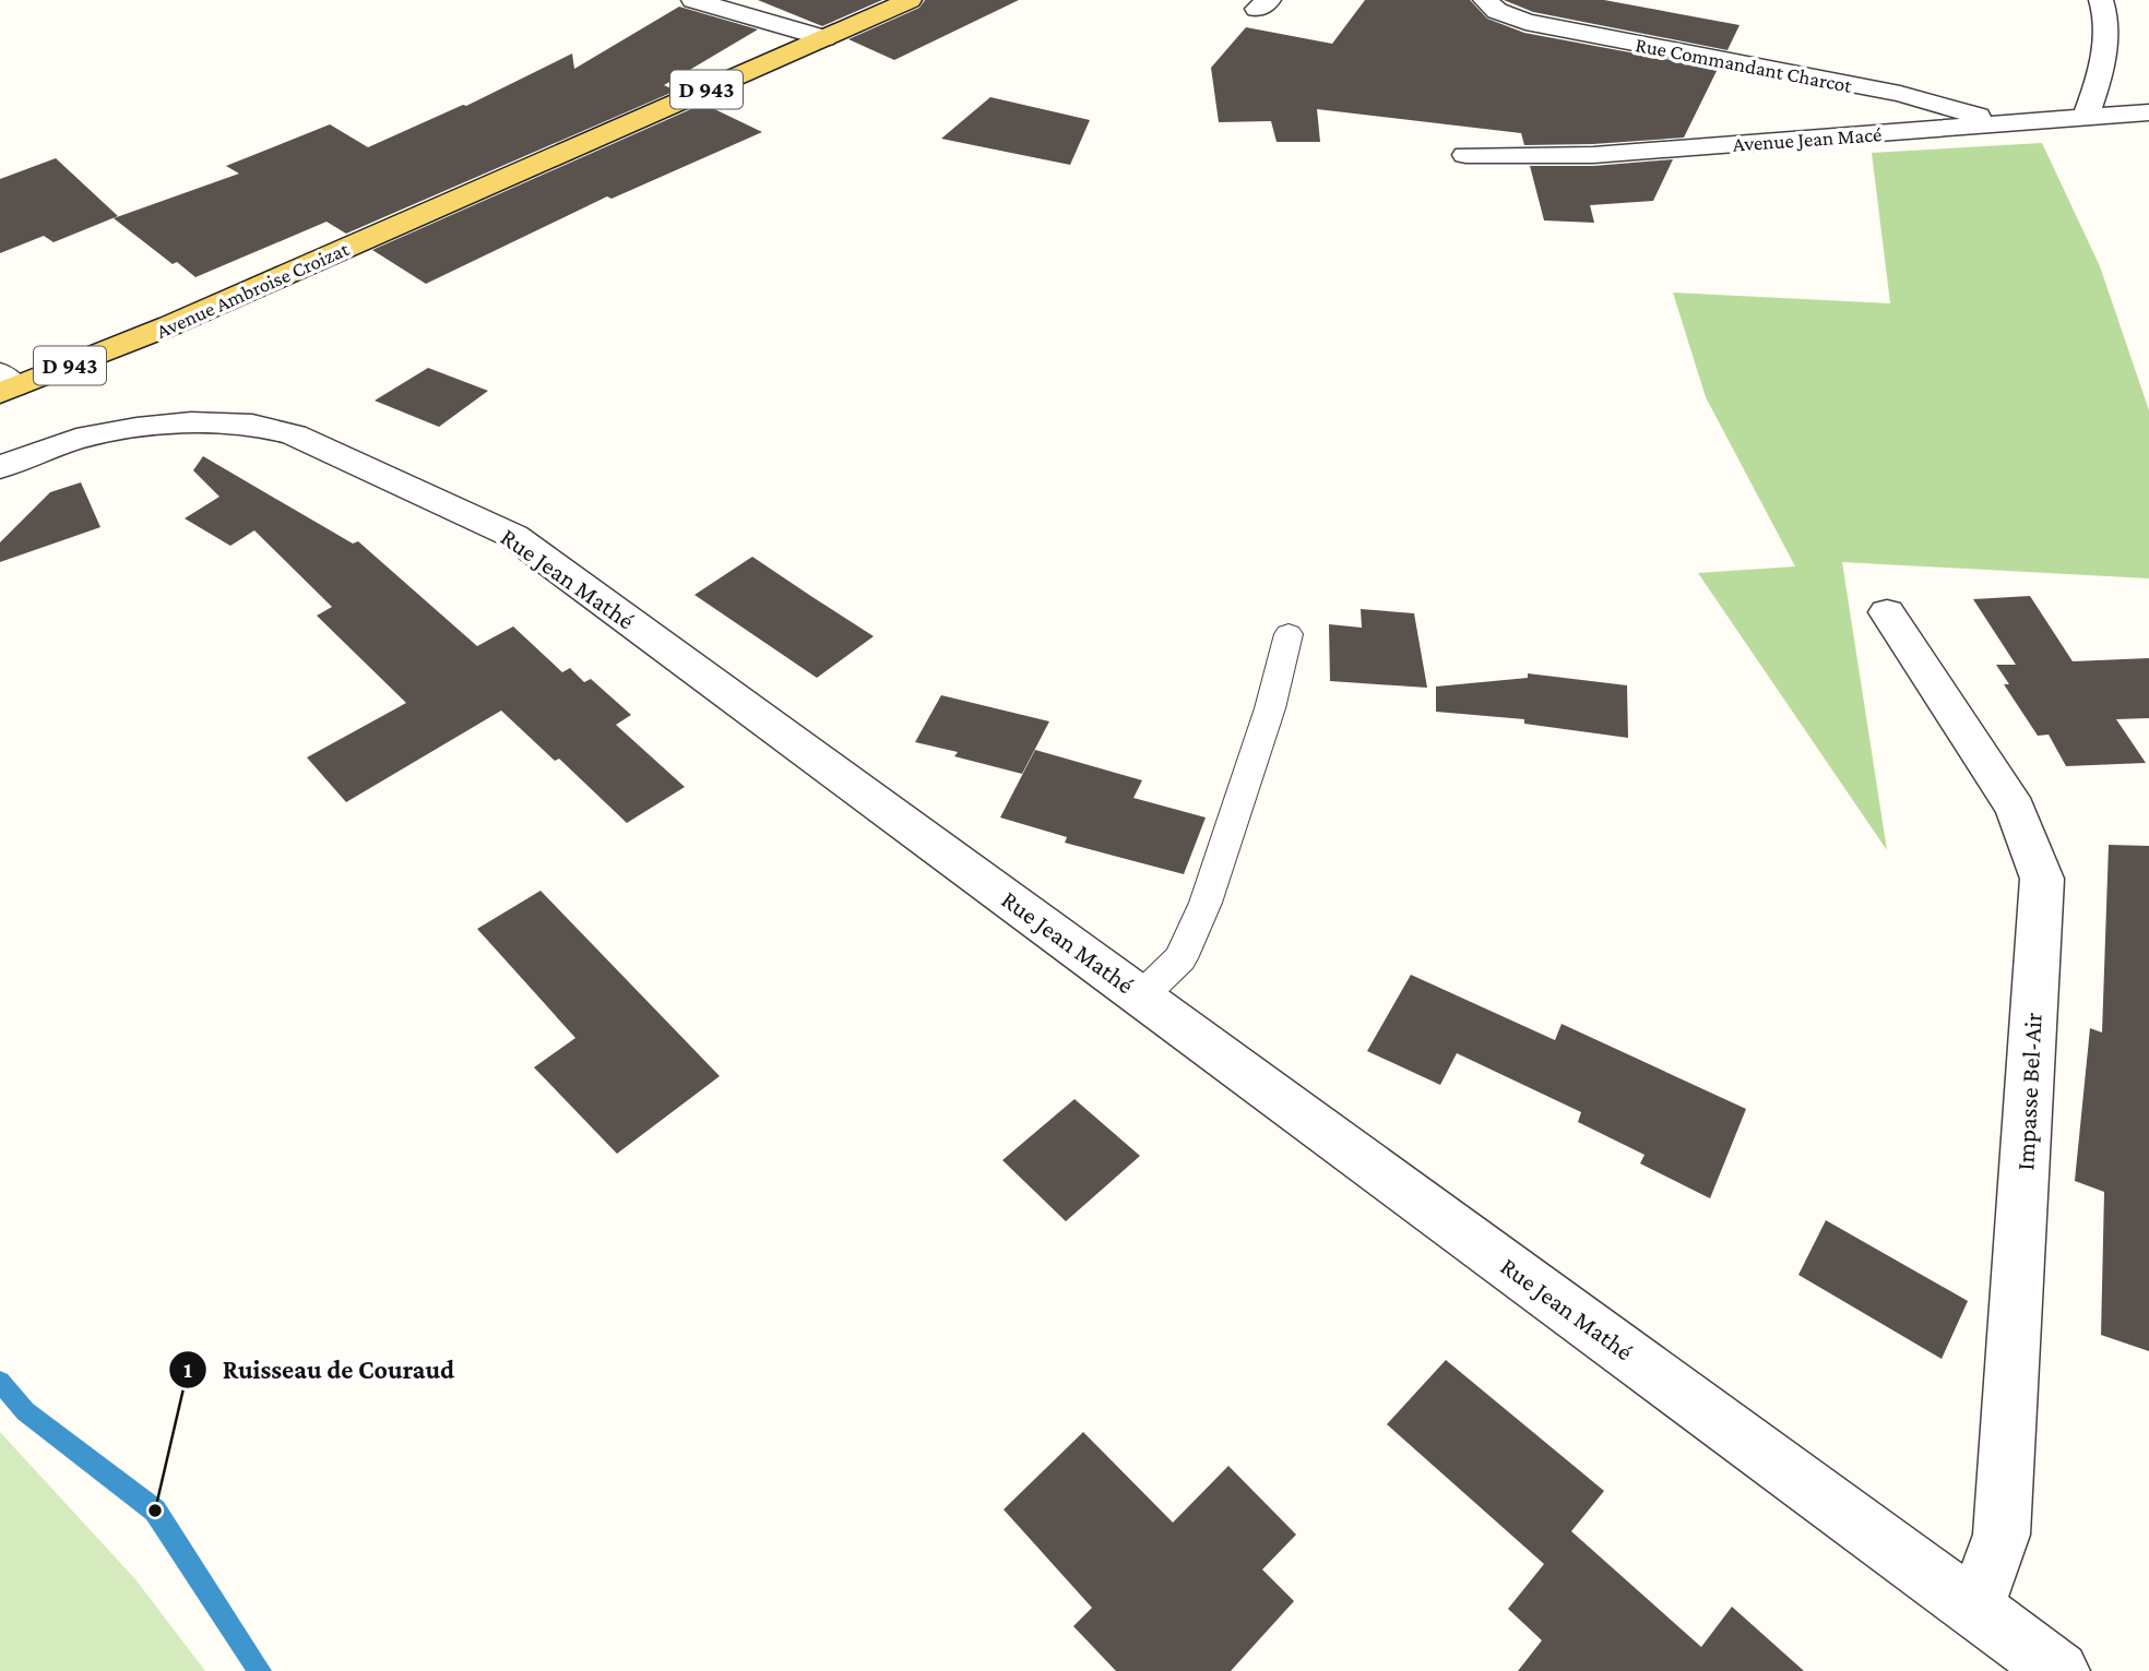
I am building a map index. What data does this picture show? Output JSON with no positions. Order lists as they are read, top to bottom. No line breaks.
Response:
{"streets":{"main road":["D 943","Avenue Ambroise Croizat"],"street":["Rue Commandant Charcot","Avenue Jean Macé","Rue Jean Mathé","Impasse Bel-Air"]},"crossings":[["Rue Commandant Charcot","Avenue Jean Macé"],["D 943","Avenue Ambroise Croizat"],["Rue Jean Mathé","Impasse Bel-Air"]],"places":["Ruisseau de Couraud"]}
